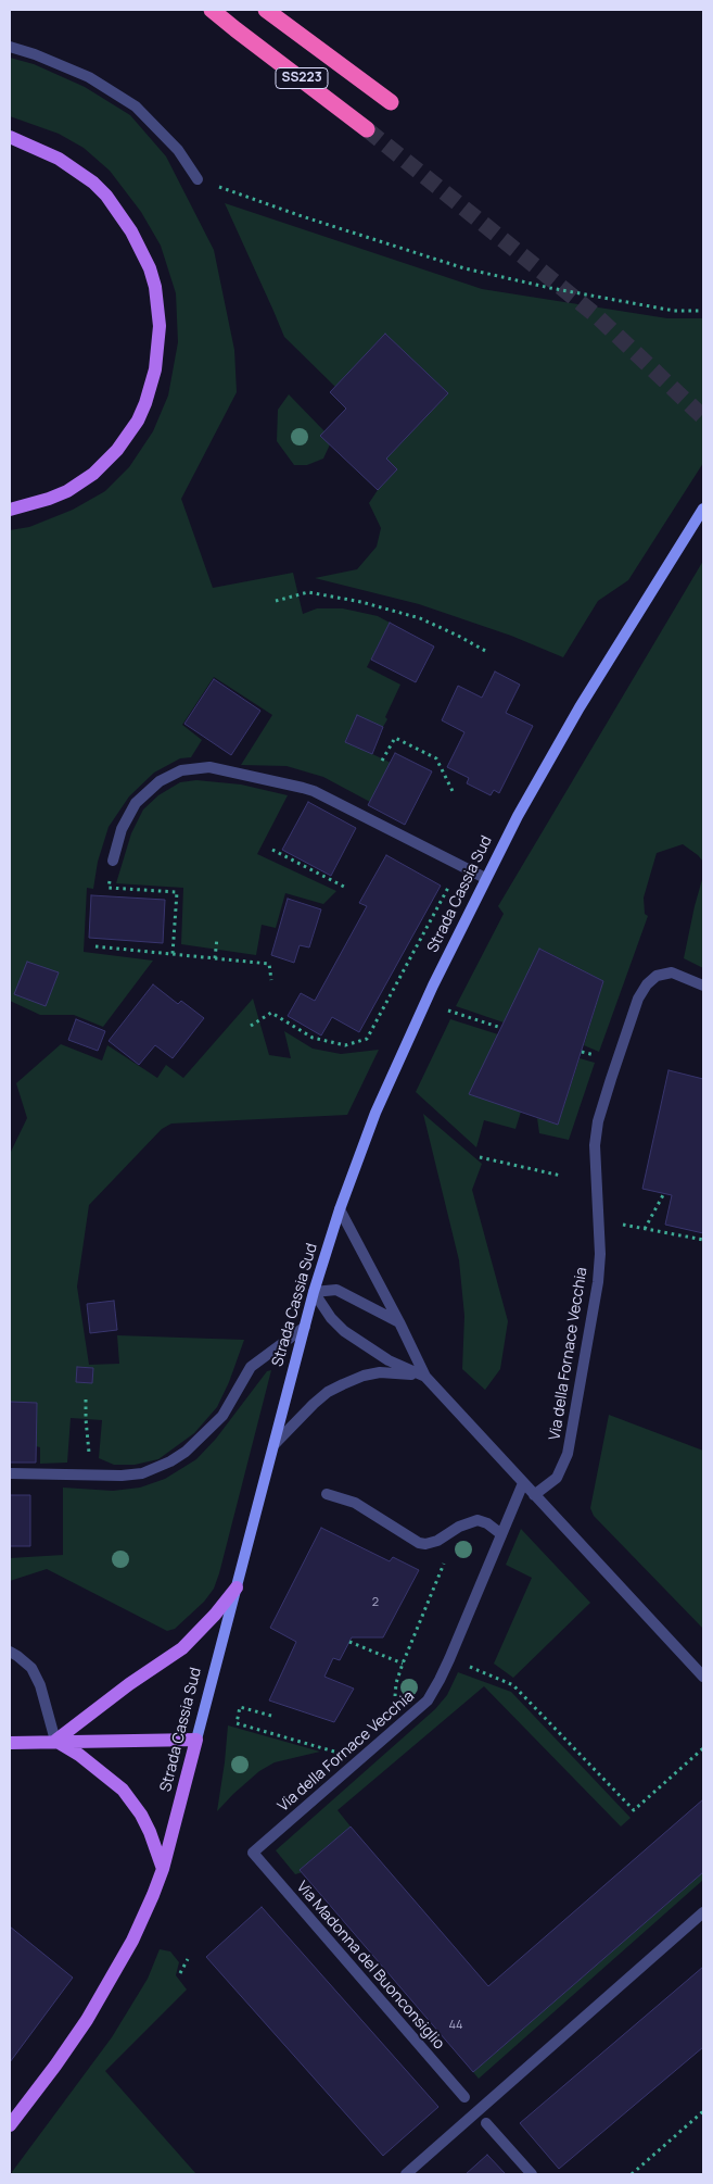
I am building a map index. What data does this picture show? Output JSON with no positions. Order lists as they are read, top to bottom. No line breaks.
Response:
{"streets":{"highway":["SS223"],"main road":["Strada Cassia Sud"],"street":["Via della Fornace Vecchia","Via Madonna del Buonconsiglio"]},"crossings":[["Via della Fornace Vecchia","Via Madonna del Buonconsiglio"]],"house_numbers":["2","44"]}
